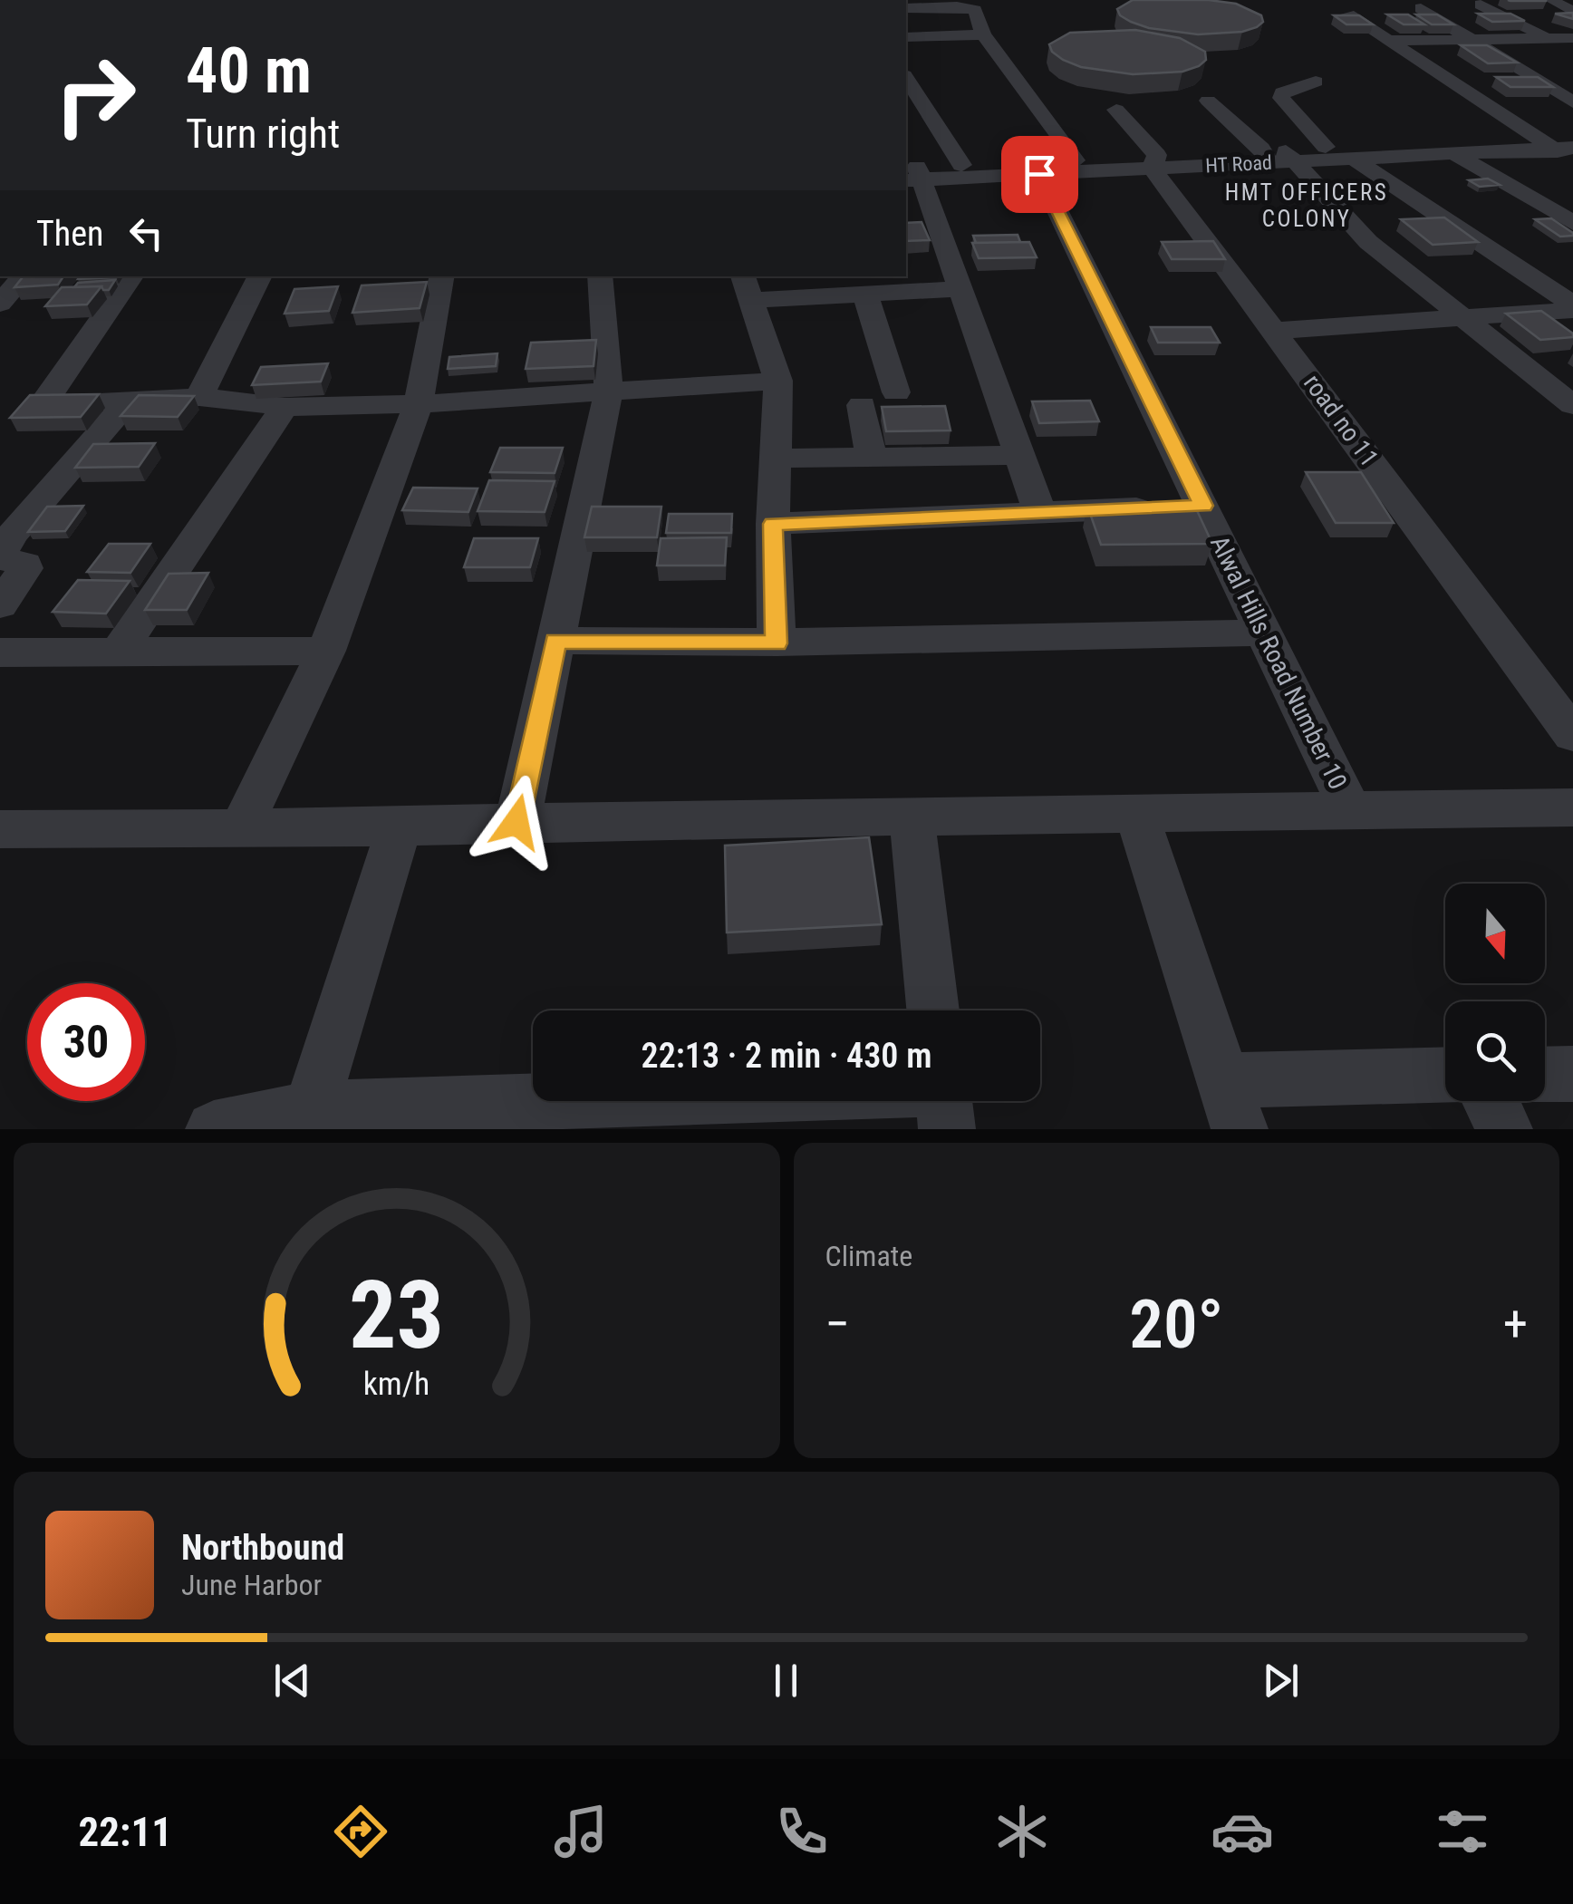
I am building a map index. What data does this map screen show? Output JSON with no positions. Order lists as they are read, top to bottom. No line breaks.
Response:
{"streets":{"street":["HT Road","road no 11","Alwal Hills Road Number 10"]},"crossings":[["HT Road","road no 11"],["HT Road","Alwal Hills Road Number 10"]],"districts":["HMT OFFICERS COLONY"],"north":"bottom","page":{"turn":["40 m","Turn right"],"then":"Then","limit":"30","trip":"22:13 · 2 min · 430 m","tile":"Climate","heat":["−","20°","+"],"song":["Northbound","June Harbor"],"tabs":"22:11","gauge":["23","km/h"]}}
